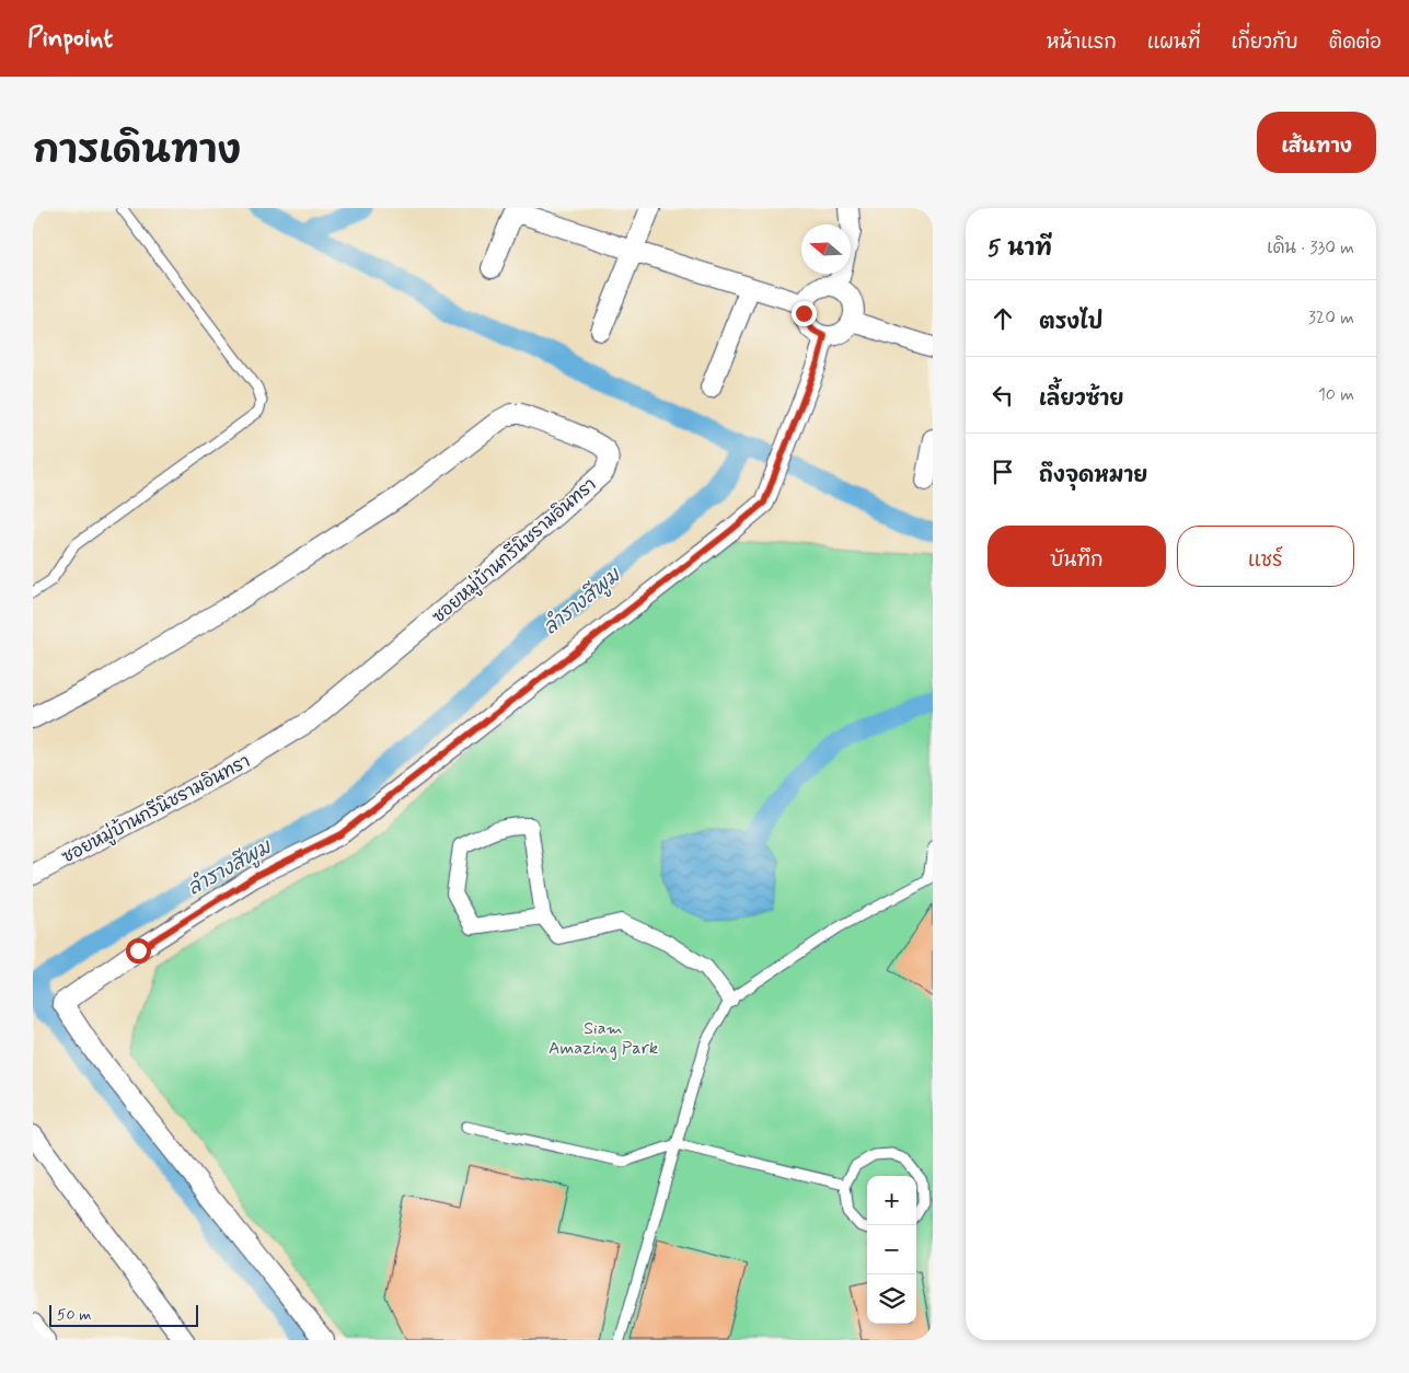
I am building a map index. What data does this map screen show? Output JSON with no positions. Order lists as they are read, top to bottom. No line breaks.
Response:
{"streets":{"street":["ซอยหมู่บ้านกรีนิชรามอินทรา"]},"water":["ลำรางสีพูม"],"parks":["Siam Amazing Park"],"scale_bar":"50 m","north":"left","page":{"header":"Pinpoint","nav":["หน้าแรก","แผนที่","เกี่ยวกับ","ติดต่อ"],"title":"การเดินทาง","buttons":["เส้นทาง",["บันทึก","แชร์"]],"heading":["5 นาที","เดิน · 330 m"],"list":[["ตรงไป","320 m"],["เลี้ยวซ้าย","10 m"],"ถึงจุดหมาย"],"map_buttons":["+","−"],"scale":"50 m"}}
